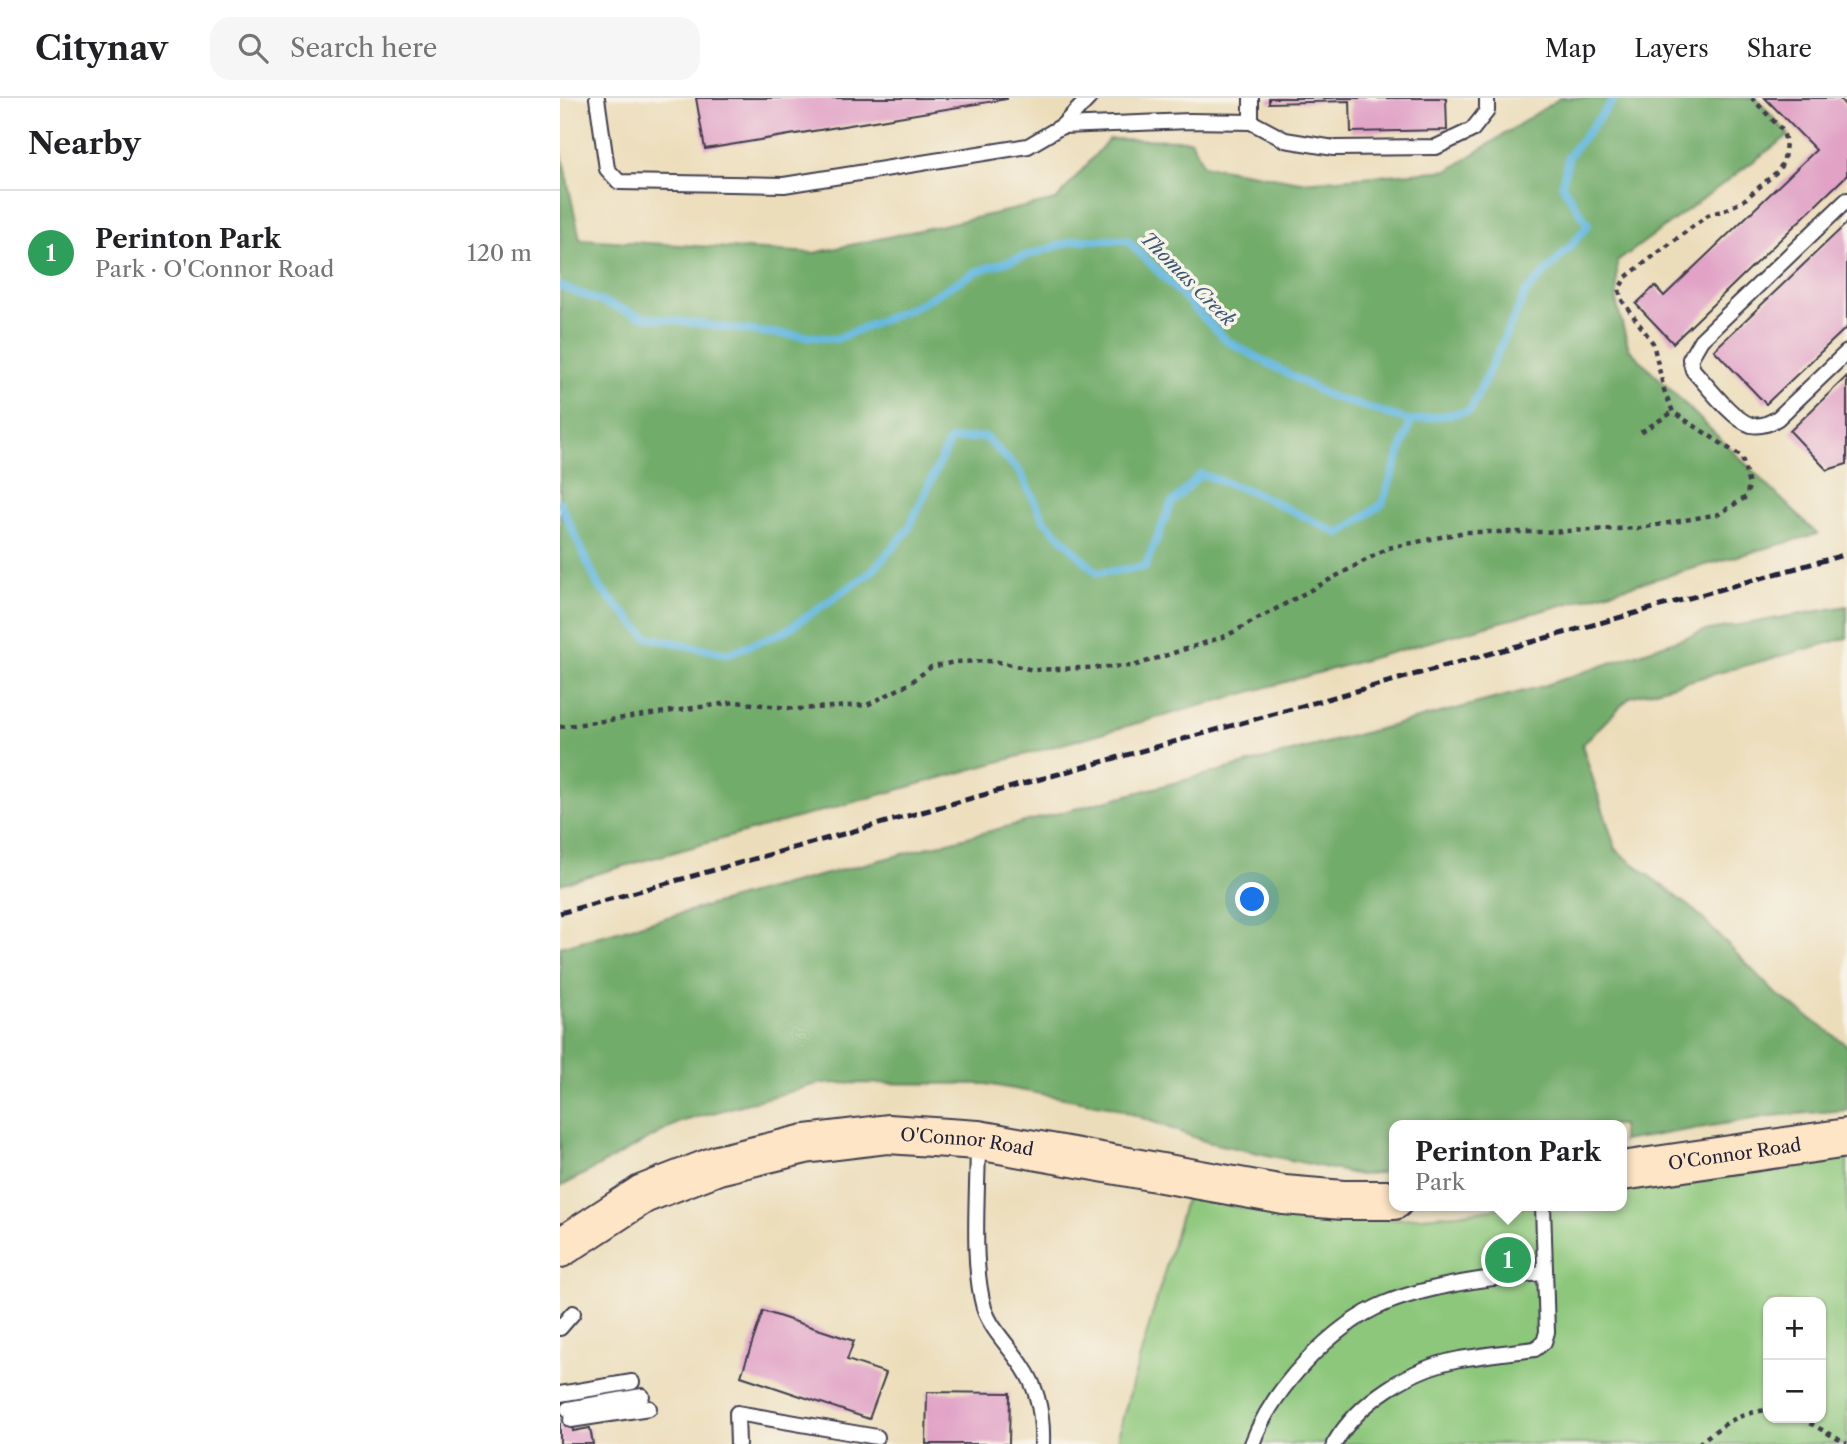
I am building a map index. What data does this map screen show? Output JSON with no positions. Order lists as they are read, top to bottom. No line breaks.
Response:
{"streets":{"street":["O'Connor Road"]},"water":["Thomas Creek"],"page":{"header":"Citynav","search":"Search here","nav":["Map","Layers","Share"],"heading":"Nearby","list":[{"mark":"1","name":"Perinton Park","note":"Park · O'Connor Road","value":"120 m"}],"popup":["Perinton Park","Park"],"pins":"1","map_buttons":["+","−"]}}
